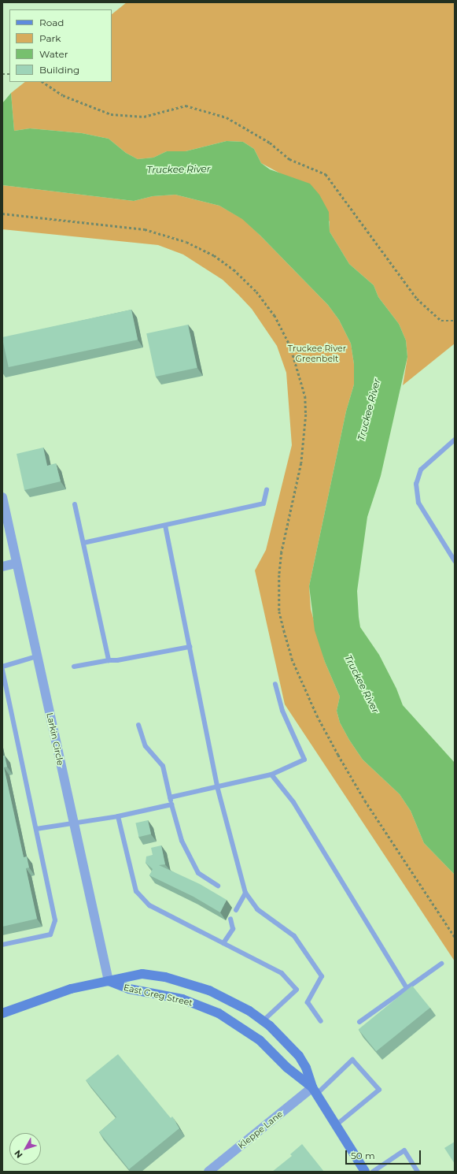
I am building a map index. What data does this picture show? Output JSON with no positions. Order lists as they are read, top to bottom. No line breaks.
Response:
{"streets":{"main road":["East Greg Street"],"street":["Larkin Circle","Kleppe Lane"]},"crossings":[["Larkin Circle","East Greg Street"],["East Greg Street","Kleppe Lane"]],"water":["Truckee River"],"parks":["Truckee River Greenbelt"],"legend":["Road","Park","Water","Building"],"scale_bar":"50 m","north":"bottom left"}
